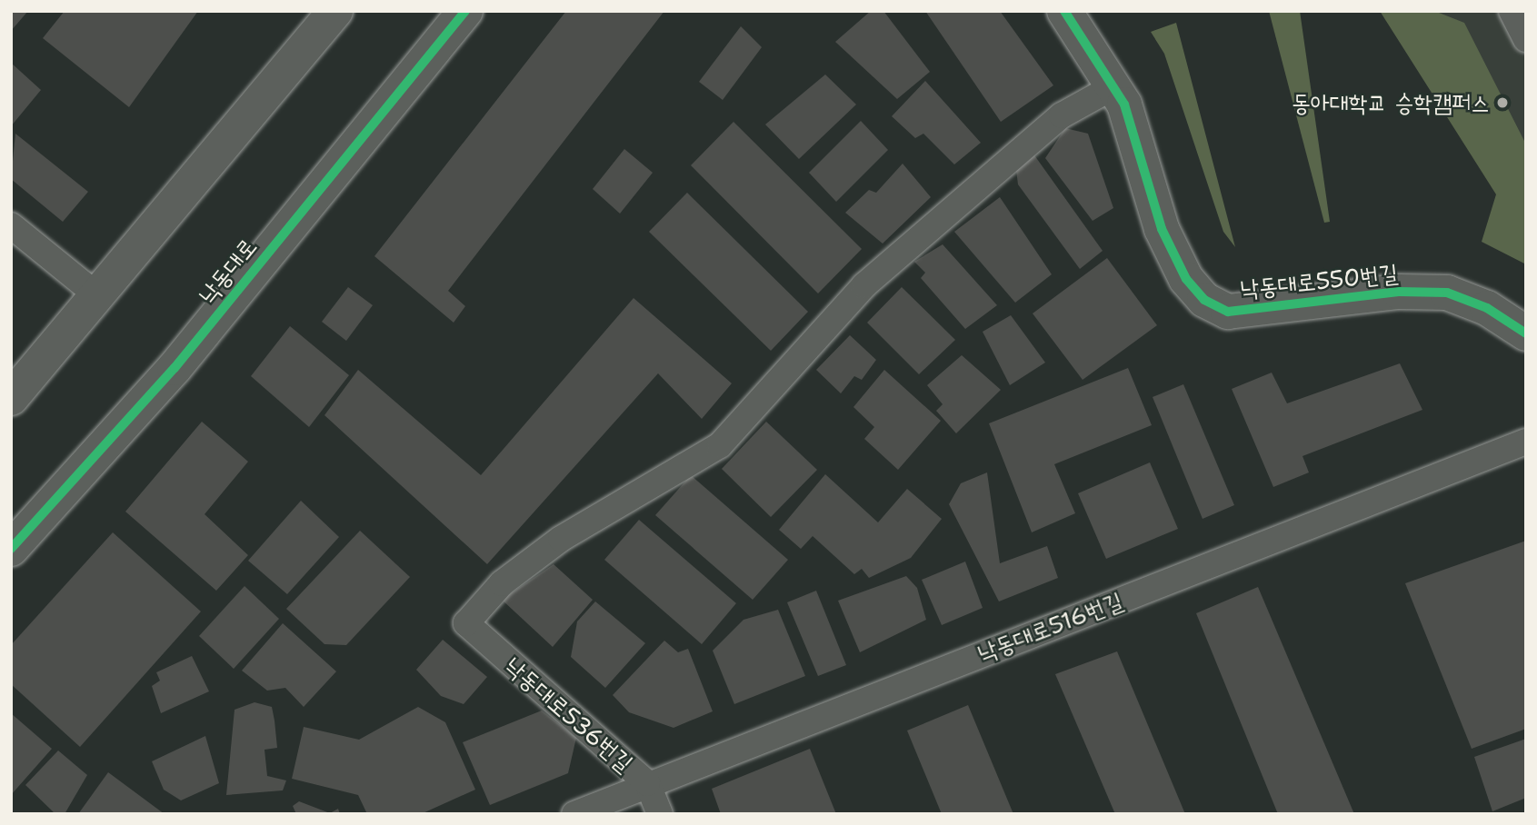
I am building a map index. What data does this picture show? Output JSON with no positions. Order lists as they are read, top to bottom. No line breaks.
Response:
{"streets":{"street":["낙동대로","낙동대로550번길"],"lane":["낙동대로516번길","낙동대로536번길"]},"crossings":[["낙동대로550번길","낙동대로536번길"],["낙동대로516번길","낙동대로536번길"]],"places":["동아대학교 승학캠퍼스"]}
